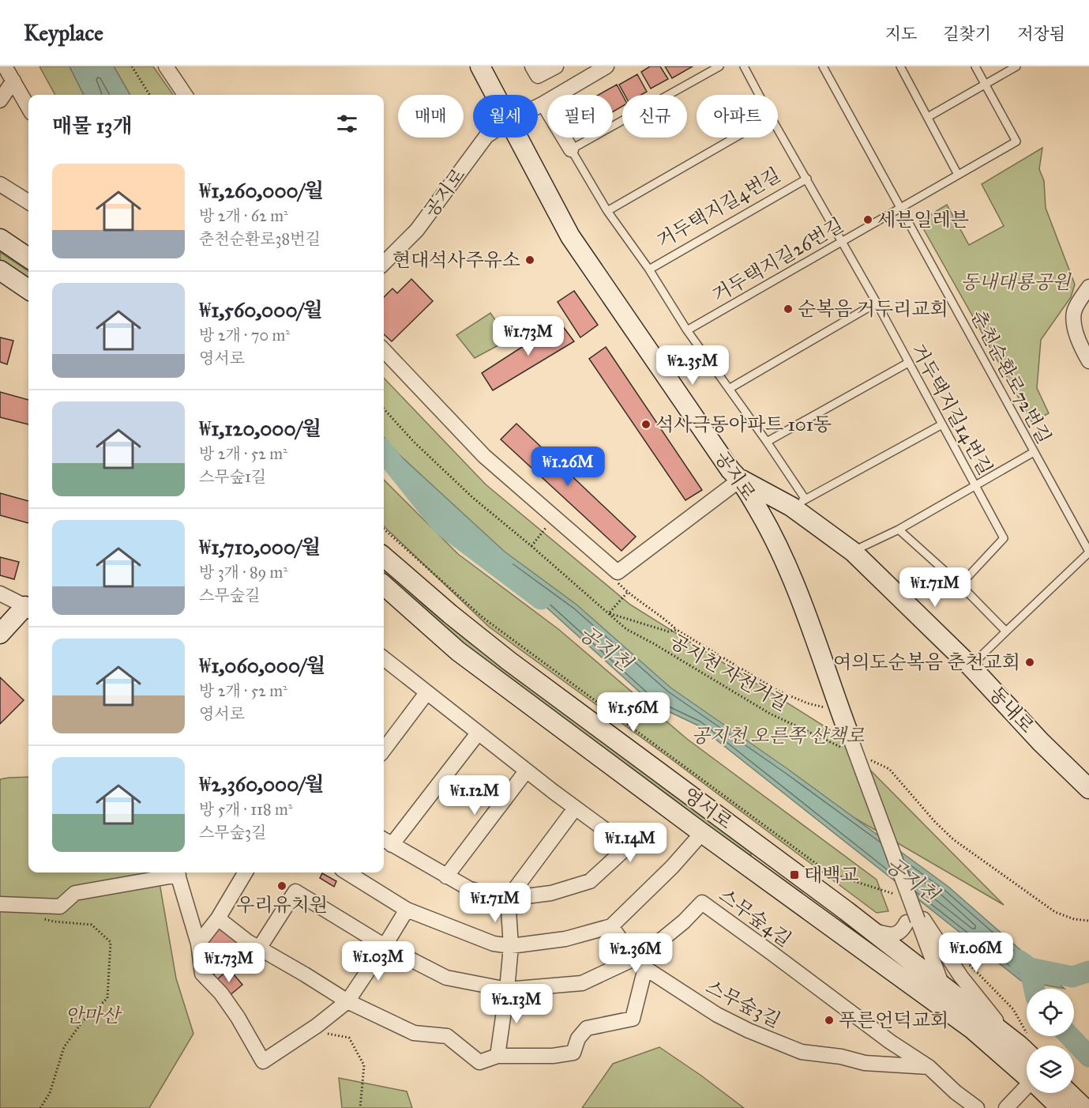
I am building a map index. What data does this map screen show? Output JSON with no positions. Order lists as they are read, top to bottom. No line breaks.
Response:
{"streets":{"street":["공지로","거두택지길4번길","동내로","영서로","스무숲4길","스무숲3길"],"lane":["거두택지길26번길","춘천순환로72번길","거두택지길14번길"],"path":["공지천 자전거길"]},"crossings":[["공지로","공지천 자전거길"],["공지로","동내로"],["거두택지길4번길","거두택지길26번길"],["거두택지길4번길","거두택지길14번길"],["거두택지길4번길","동내로"],["거두택지길26번길","춘천순환로72번길"],["거두택지길26번길","거두택지길14번길"],["춘천순환로72번길","동내로"],["스무숲4길","스무숲3길"]],"water":["공지천"],"parks":["동내대룡공원","공지천 오른쪽 산책로","안마산"],"places":{"other":["세븐일레븐","현대석사주유소","순복음 거두리교회","석사극동아파트 101동","여의도순복음 춘천교회","우리유치원","푸른언덕교회"],"transit":["태백교"]},"page":{"header":"Keyplace","nav":["지도","길찾기","저장됨"],"chip":["매매","월세","필터","신규","아파트"],"heading":"매물 13개","list":[{"name":"₩1,260,000/월","note":"방 2개 · 62 m² · 춘천순환로38번길"},{"name":"₩1,560,000/월","note":"방 2개 · 70 m² · 영서로"},{"name":"₩1,120,000/월","note":"방 2개 · 52 m² · 스무숲1길"},{"name":"₩1,710,000/월","note":"방 3개 · 89 m² · 스무숲길"},{"name":"₩1,060,000/월","note":"방 2개 · 52 m² · 영서로"},{"name":"₩2,360,000/월","note":"방 5개 · 118 m² · 스무숲3길"}],"price":["₩1.73M","₩2.35M","₩1.26M","₩1.71M","₩1.56M","₩1.12M","₩1.14M","₩1.71M","₩1.06M","₩2.36M","₩1.03M","₩1.73M","₩2.13M"]}}
